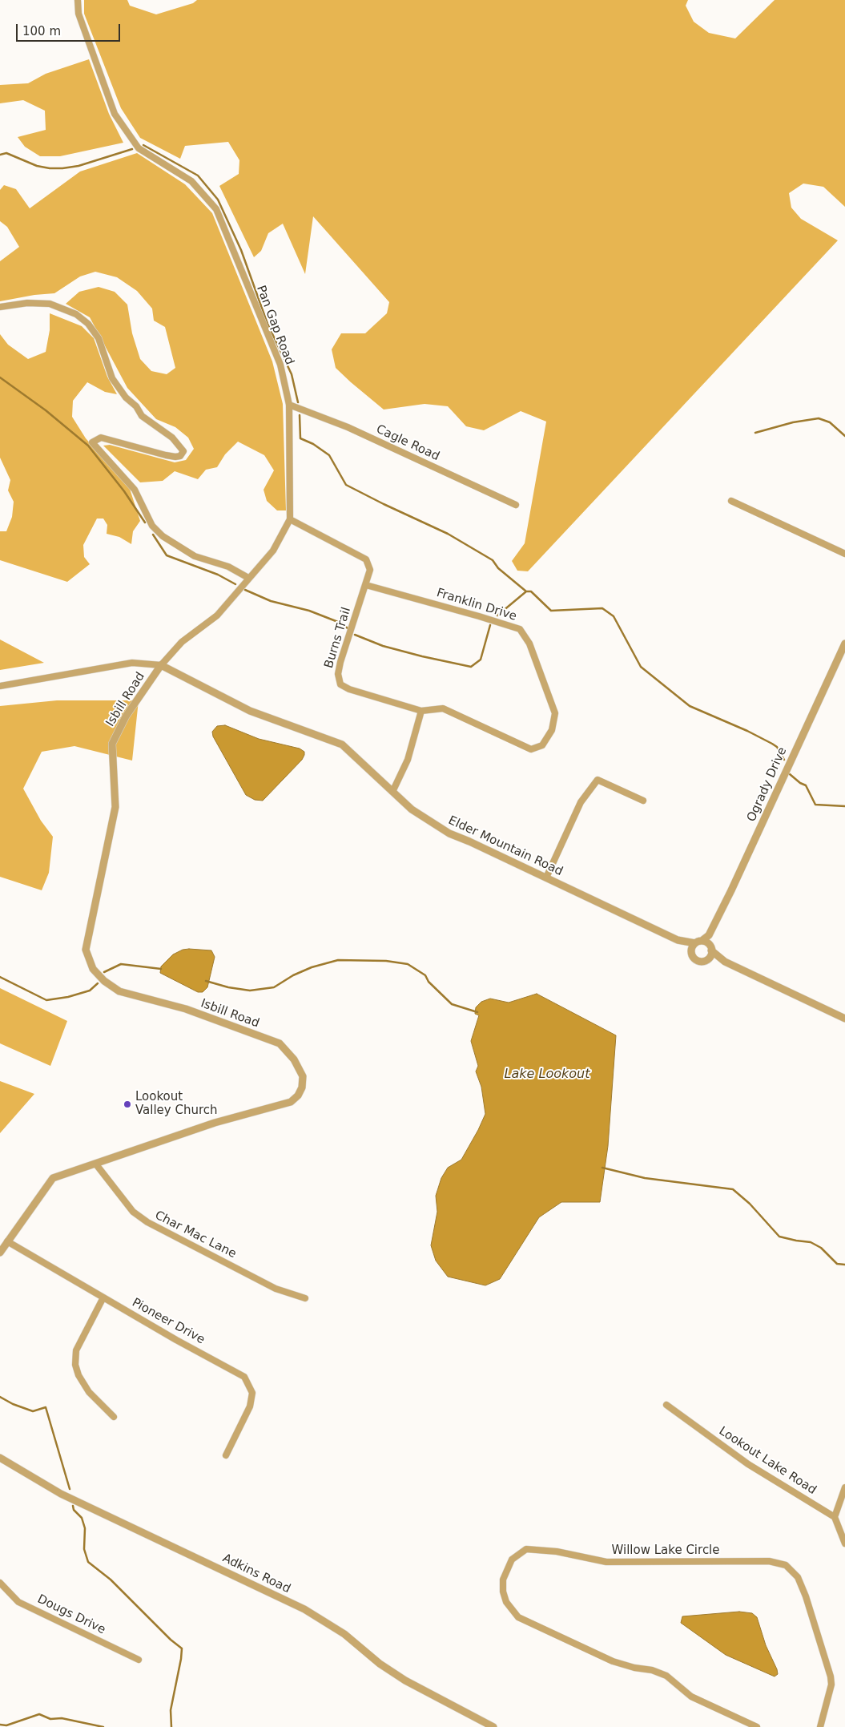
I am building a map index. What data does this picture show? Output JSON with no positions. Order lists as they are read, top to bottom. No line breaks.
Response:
{"streets":{"street":["Pan Gap Road","Cagle Road","Franklin Drive","Burns Trail","Isbill Road","Ogrady Drive","Elder Mountain Road","Char Mac Lane","Pioneer Drive","Lookout Lake Road","Willow Lake Circle","Adkins Road","Dougs Drive"]},"crossings":[["Pan Gap Road","Cagle Road"],["Pan Gap Road","Isbill Road"],["Pan Gap Road","Elder Mountain Road"],["Franklin Drive","Burns Trail"],["Isbill Road","Elder Mountain Road"],["Isbill Road","Char Mac Lane"],["Isbill Road","Pioneer Drive"],["Ogrady Drive","Elder Mountain Road"]],"water":["Lake Lookout"],"places":["Lookout Valley Church"],"scale_bar":"100 m"}
